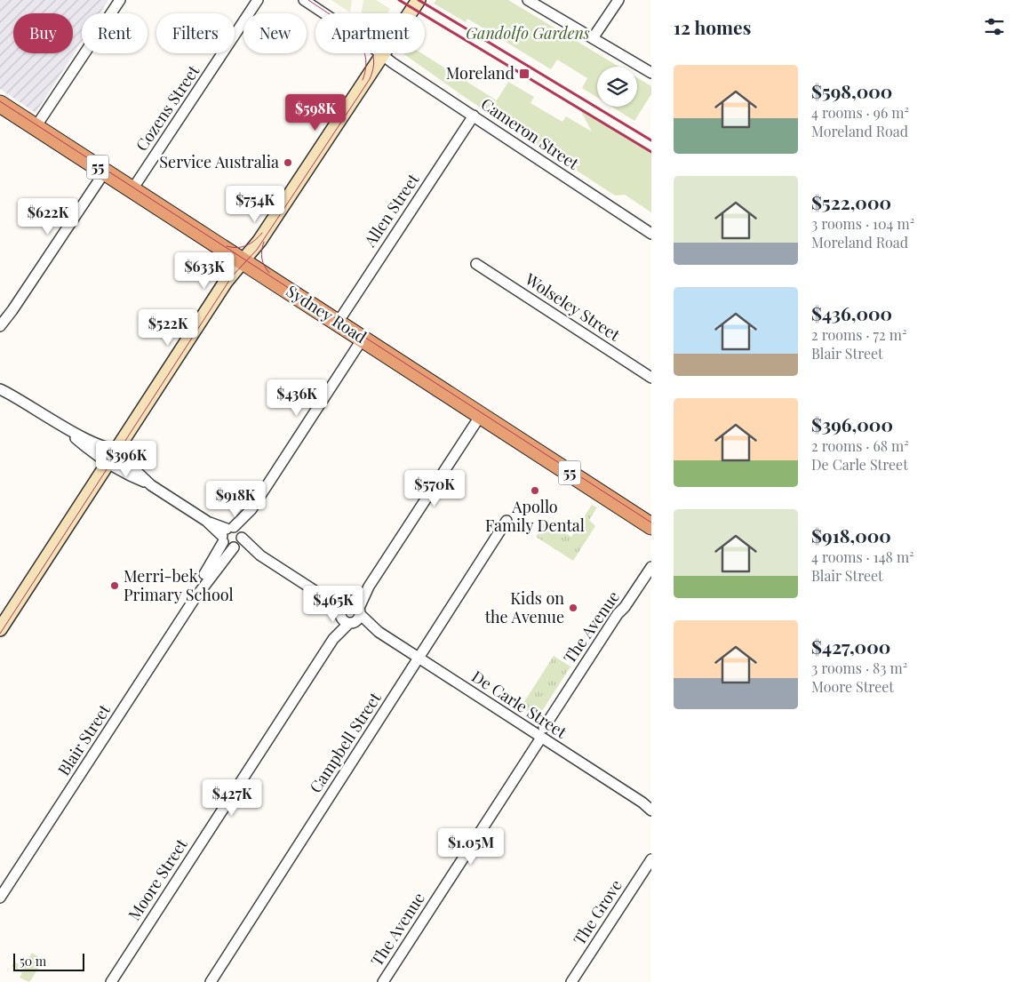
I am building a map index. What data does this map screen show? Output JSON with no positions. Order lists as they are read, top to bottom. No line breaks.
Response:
{"streets":{"highway":["55","Sydney Road"],"street":["Cozens Street","Cameron Street","Allen Street","Wolseley Street","The Avenue","De Carle Street","Blair Street","Campbell Street","Moore Street","The Grove"]},"crossings":[["Cozens Street","Sydney Road"],["Cameron Street","Allen Street"],["Allen Street","Sydney Road"],["Sydney Road","Blair Street"],["Sydney Road","Moore Street"],["The Avenue","De Carle Street"],["De Carle Street","Blair Street"],["De Carle Street","Campbell Street"],["De Carle Street","Moore Street"]],"parks":["Gandolfo Gardens"],"places":{"transit":["Moreland"],"other":["Service Australia","Apollo Family Dental","Merri-bek Primary School","Kids on the Avenue"]},"scale_bar":"50 m","page":{"heading":"12 homes","chip":["Buy","Rent","Filters","New","Apartment"],"list":[{"name":"$598,000","note":"4 rooms · 96 m² · Moreland Road"},{"name":"$522,000","note":"3 rooms · 104 m² · Moreland Road"},{"name":"$436,000","note":"2 rooms · 72 m² · Blair Street"},{"name":"$396,000","note":"2 rooms · 68 m² · De Carle Street"},{"name":"$918,000","note":"4 rooms · 148 m² · Blair Street"},{"name":"$427,000","note":"3 rooms · 83 m² · Moore Street"}],"price":["$598K","$754K","$622K","$633K","$522K","$436K","$396K","$570K","$918K","$465K","$427K","$1.05M"],"scale":"50 m"}}
